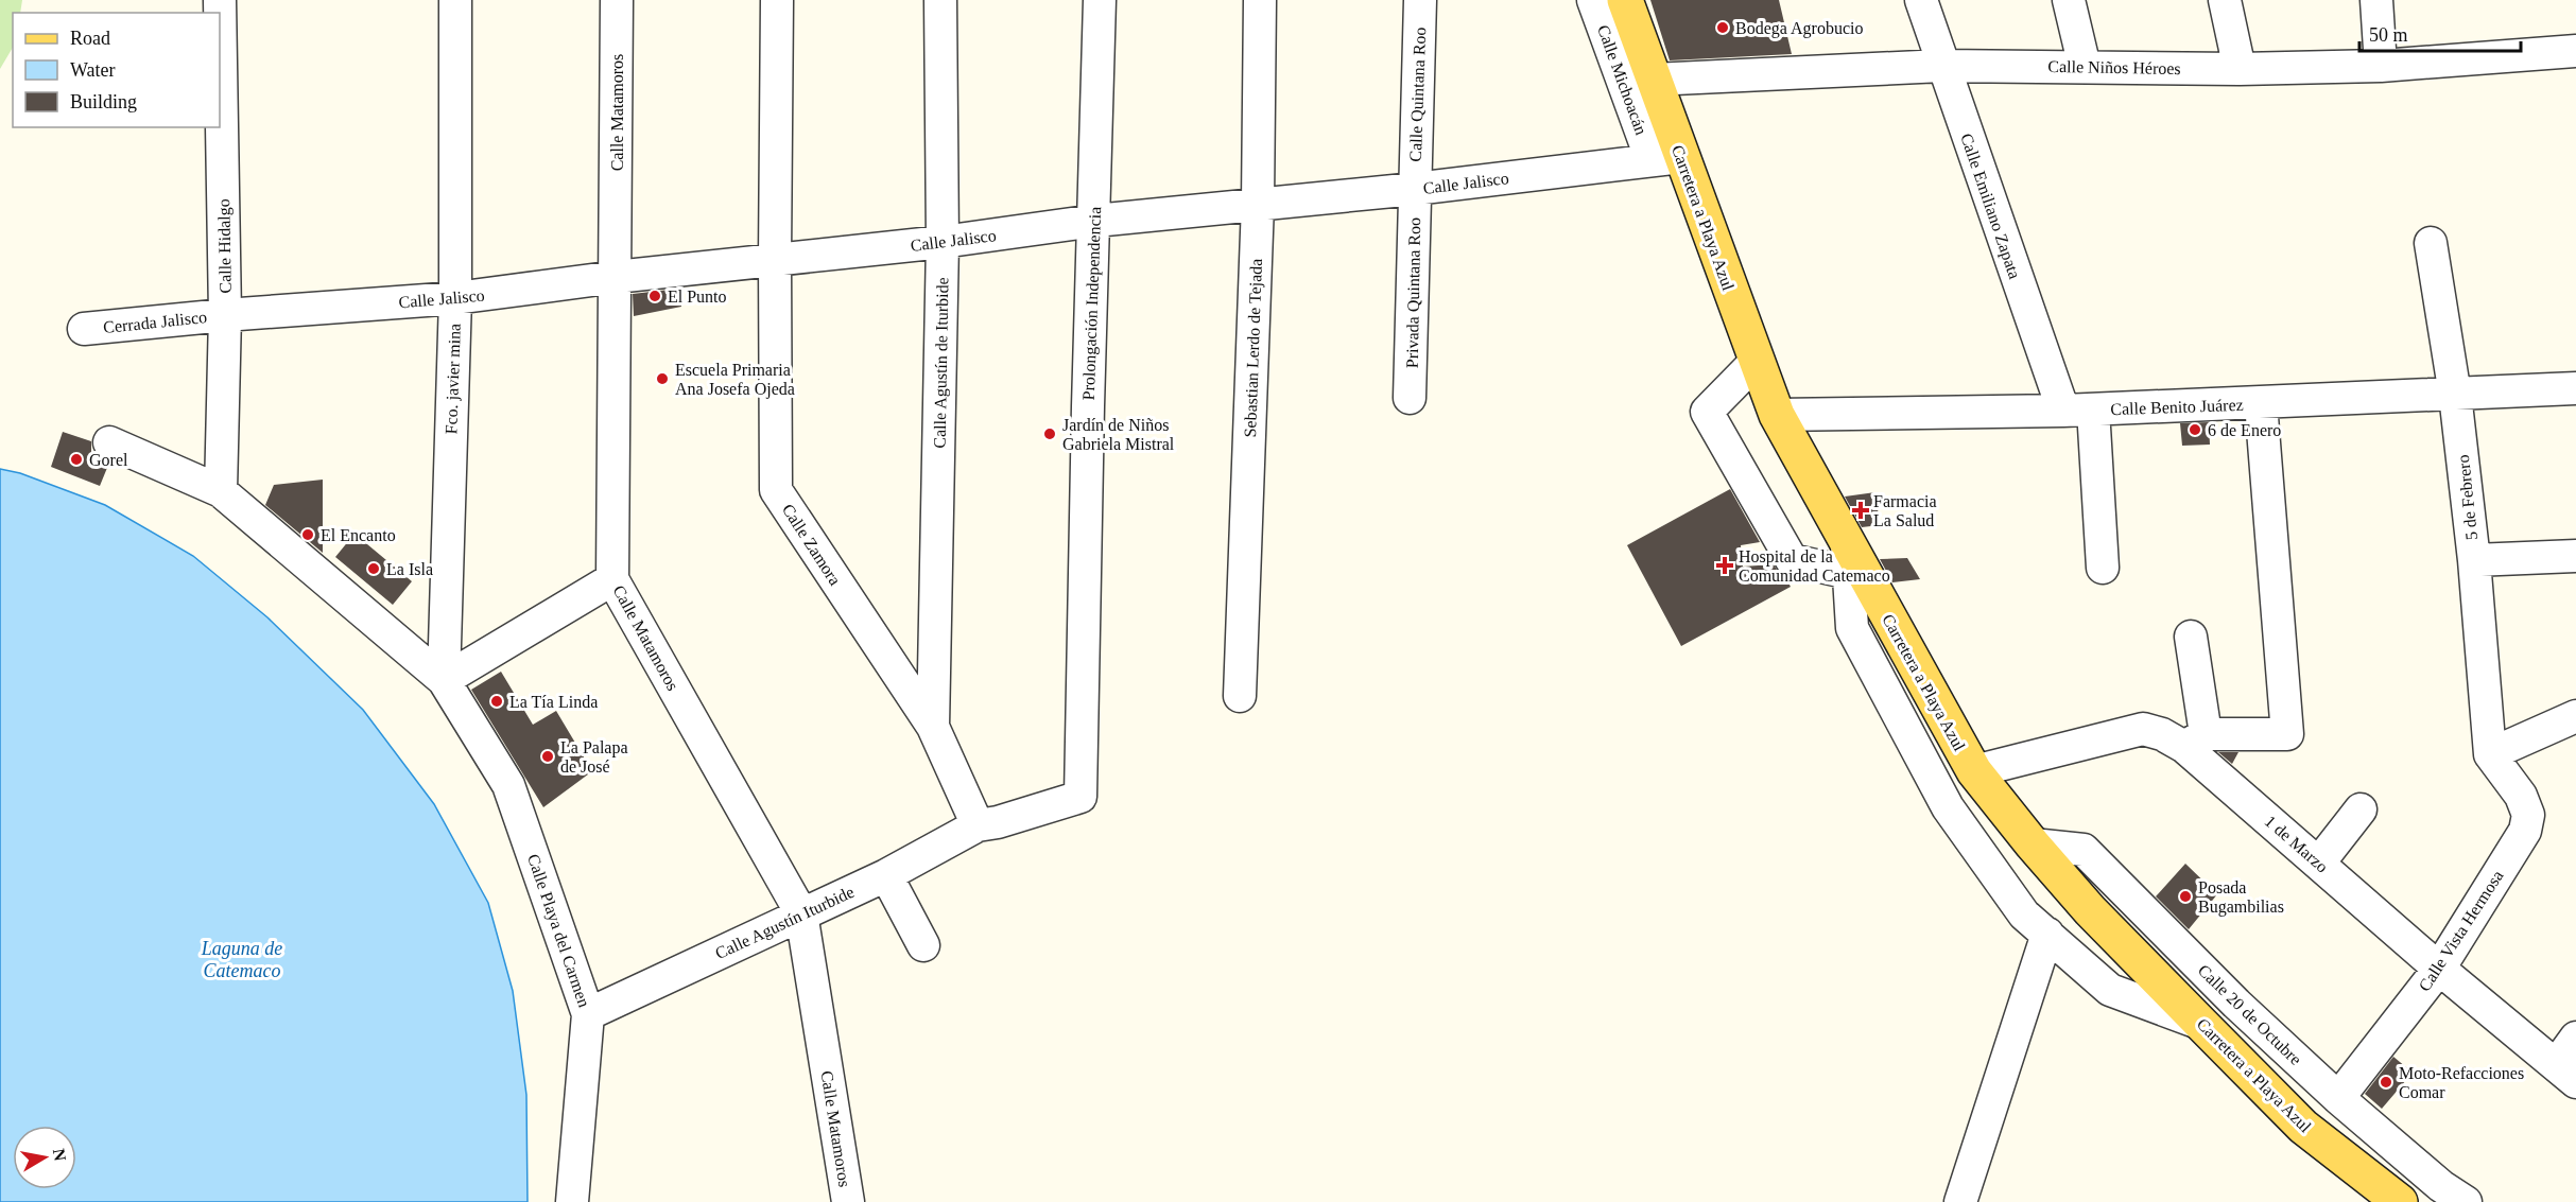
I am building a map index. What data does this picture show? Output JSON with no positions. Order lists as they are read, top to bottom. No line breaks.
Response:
{"streets":{"main road":["Carretera a Playa Azul"],"street":["Calle Niños Héroes","Calle Michoacán","Calle Quintana Roo","Calle Matamoros","Calle Jalisco","Calle Emiliano Zapata","Calle Hidalgo","Privada Quintana Roo","Prolongación Independencia","Cerrada Jalisco","Sebastian Lerdo de Tejada","Calle Agustín de Iturbide","Fco. javier mina","Calle Benito Juárez","5 de Febrero","Calle Zamora","1 de Marzo","Calle Agustín Iturbide","Calle Playa del Carmen","Calle Vista Hermosa","Calle 20 de Octubre"]},"crossings":[["Calle Niños Héroes","Calle Emiliano Zapata"],["Calle Niños Héroes","Carretera a Playa Azul"],["Calle Michoacán","Calle Jalisco"],["Calle Michoacán","Carretera a Playa Azul"],["Calle Quintana Roo","Calle Jalisco"],["Calle Quintana Roo","Privada Quintana Roo"],["Calle Matamoros","Calle Jalisco"],["Calle Matamoros","Calle Agustín Iturbide"],["Calle Jalisco","Carretera a Playa Azul"],["Calle Jalisco","Calle Hidalgo"],["Calle Jalisco","Privada Quintana Roo"],["Calle Jalisco","Prolongación Independencia"],["Calle Jalisco","Cerrada Jalisco"],["Calle Jalisco","Sebastian Lerdo de Tejada"],["Calle Jalisco","Calle Agustín de Iturbide"],["Calle Jalisco","Fco. javier mina"],["Calle Jalisco","Calle Zamora"],["Calle Emiliano Zapata","Calle Benito Juárez"],["Carretera a Playa Azul","Calle Benito Juárez"],["Carretera a Playa Azul","1 de Marzo"],["Carretera a Playa Azul","Calle 20 de Octubre"],["Calle Hidalgo","Cerrada Jalisco"],["Calle Hidalgo","Calle Playa del Carmen"],["Prolongación Independencia","Calle Agustín Iturbide"],["Calle Agustín de Iturbide","Calle Zamora"],["Fco. javier mina","Calle Playa del Carmen"],["Calle Benito Juárez","5 de Febrero"],["5 de Febrero","Calle Vista Hermosa"],["Calle Zamora","Calle Agustín Iturbide"],["1 de Marzo","Calle Vista Hermosa"],["Calle Agustín Iturbide","Calle Playa del Carmen"],["Calle Vista Hermosa","Calle 20 de Octubre"]],"water":["Laguna de Catemaco"],"places":{"other":["Bodega Agrobucio","El Punto","Escuela Primaria Ana Josefa Ojeda","6 de Enero","Jardín de Niños Gabriela Mistral","Gorel","El Encanto","La Isla","La Tía Linda","La Palapa de José","Posada Bugambilias","Moto-Refacciones Comar"],"health":["Farmacia La Salud","Hospital de la Comunidad Catemaco"]},"legend":["Road","Water","Building"],"scale_bar":"50 m","north":"right"}
